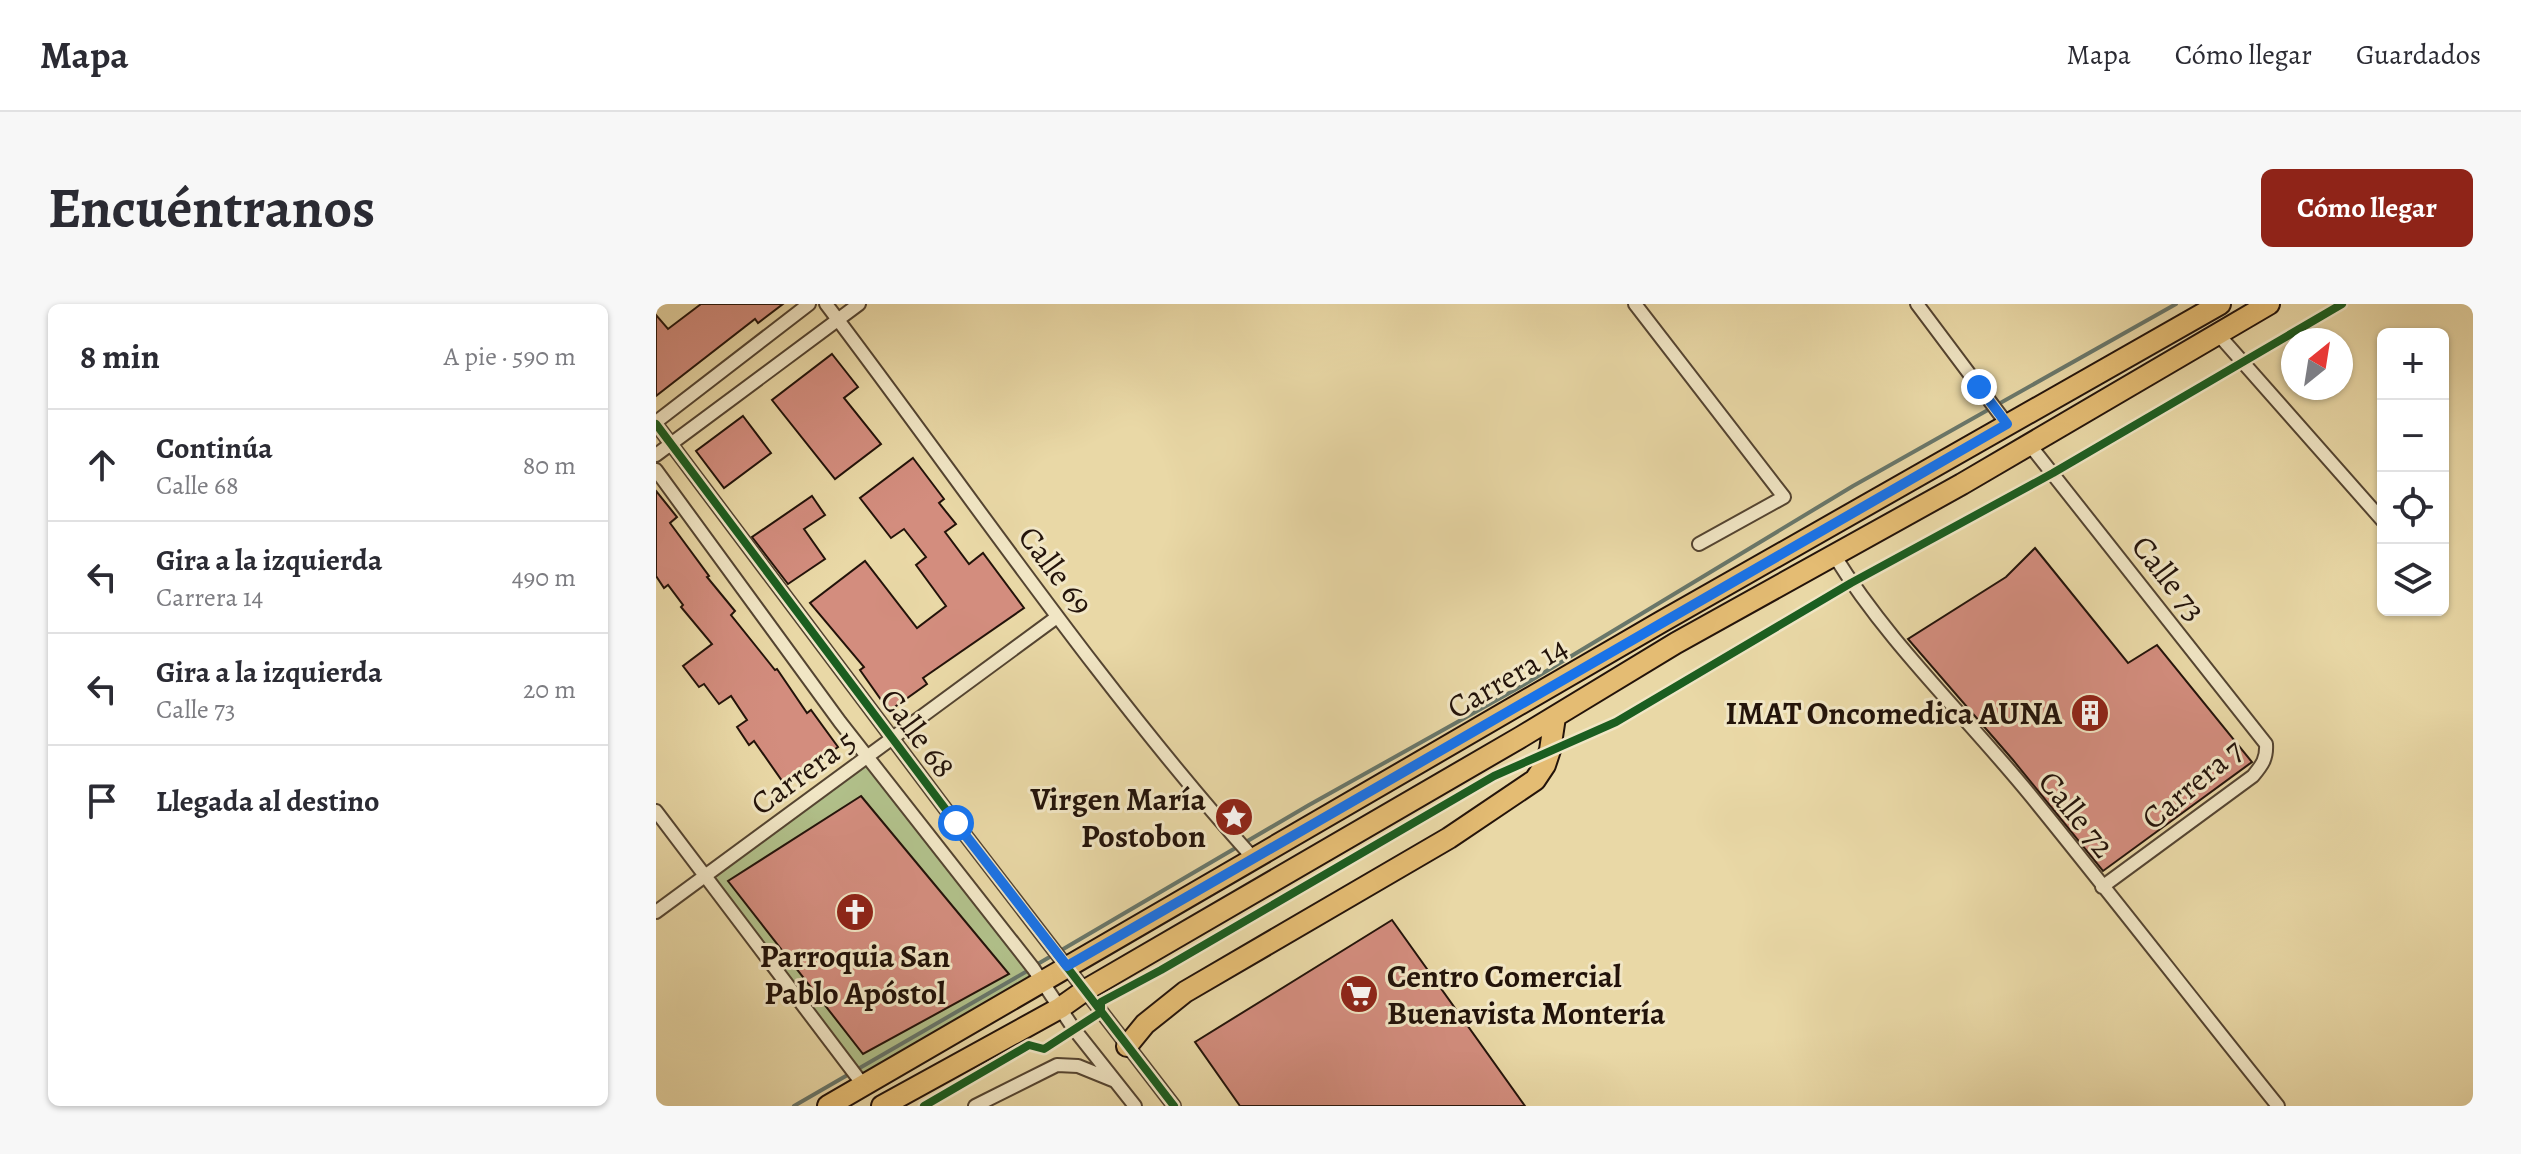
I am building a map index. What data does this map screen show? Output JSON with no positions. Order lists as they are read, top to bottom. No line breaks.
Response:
{"streets":{"main road":["Carrera 14"],"street":["Calle 69","Calle 73","Calle 68","Carrera 5","Carrera 7","Calle 72"]},"crossings":[["Calle 69","Carrera 14"],["Calle 69","Carrera 5"],["Calle 73","Carrera 14"],["Calle 73","Carrera 7"],["Carrera 14","Calle 68"],["Carrera 14","Calle 72"],["Calle 68","Carrera 5"],["Carrera 7","Calle 72"]],"places":{"building":["IMAT Oncomedica AUNA"],"place":["Virgen María Postobon"],"church":["Parroquia San Pablo Apóstol"],"supermarket":["Centro Comercial Buenavista Montería"]},"north":"top right","page":{"header":"Mapa","nav":["Mapa","Cómo llegar","Guardados"],"buttons":"Cómo llegar","title":"Encuéntranos","heading":["8 min","A pie · 590 m"],"map_buttons":["+","−"],"list":[["Continúa","Calle 68","80 m"],["Gira a la izquierda","Carrera 14","490 m"],["Gira a la izquierda","Calle 73","20 m"],"Llegada al destino"]}}
